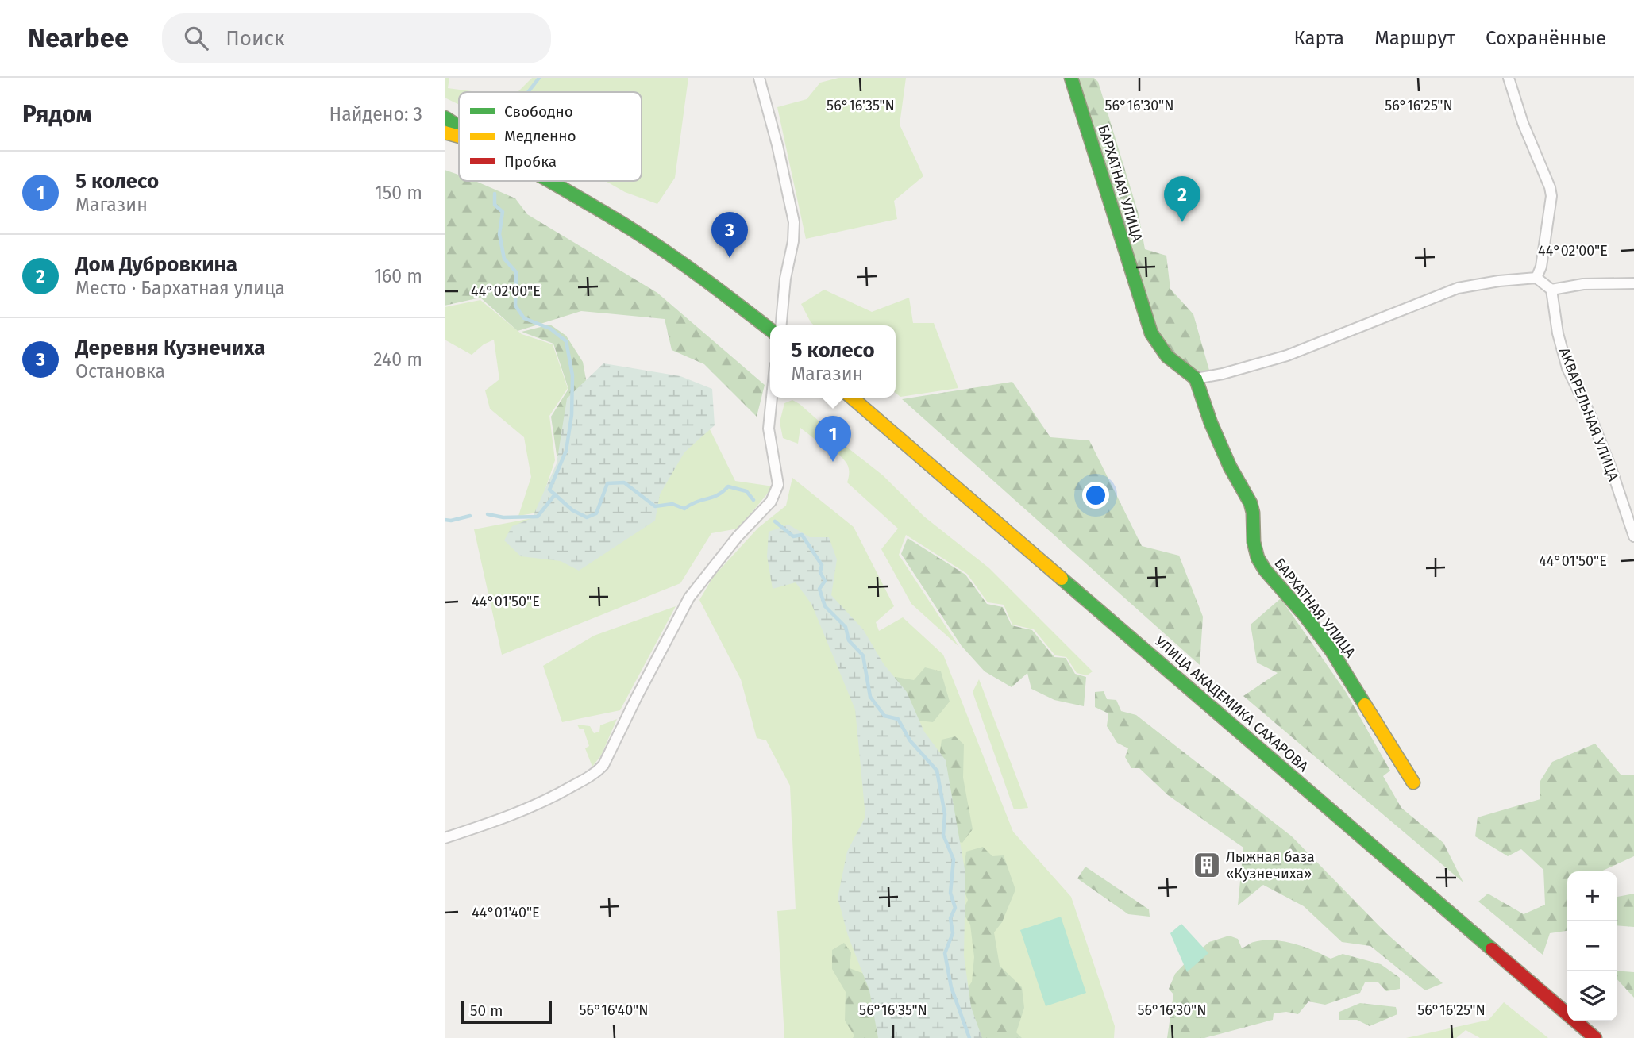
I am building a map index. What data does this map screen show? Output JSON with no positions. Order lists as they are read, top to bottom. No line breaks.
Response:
{"streets":{"main road":["БАРХАТНАЯ УЛИЦА","УЛИЦА АКАДЕМИКА САХАРОВА"],"street":["АКВАРЕЛЬНАЯ УЛИЦА"]},"places":{"building":["Лыжная база «Кузнечиха»"]},"legend":["Свободно","Медленно","Пробка"],"scale_bar":"50 m","page":{"header":"Nearbee","search":"Поиск","nav":["Карта","Маршрут","Сохранённые"],"heading":["Рядом","Найдено: 3"],"list":[{"mark":"1","name":"5 колесо","note":"Магазин","value":"150 m"},{"mark":"2","name":"Дом Дубровкина","note":"Место · Бархатная улица","value":"160 m"},{"mark":"3","name":"Деревня Кузнечиха","note":"Остановка","value":"240 m"}],"pins":["2","3","1"],"popup":["5 колесо","Магазин"],"map_buttons":["+","−"],"scale":"50 m"},"coordinates":["56°16'35\"N","56°16'30\"N","56°16'25\"N","44°02'00\"E","44°01'50\"E","44°01'40\"E","56°16'40\"N"]}
